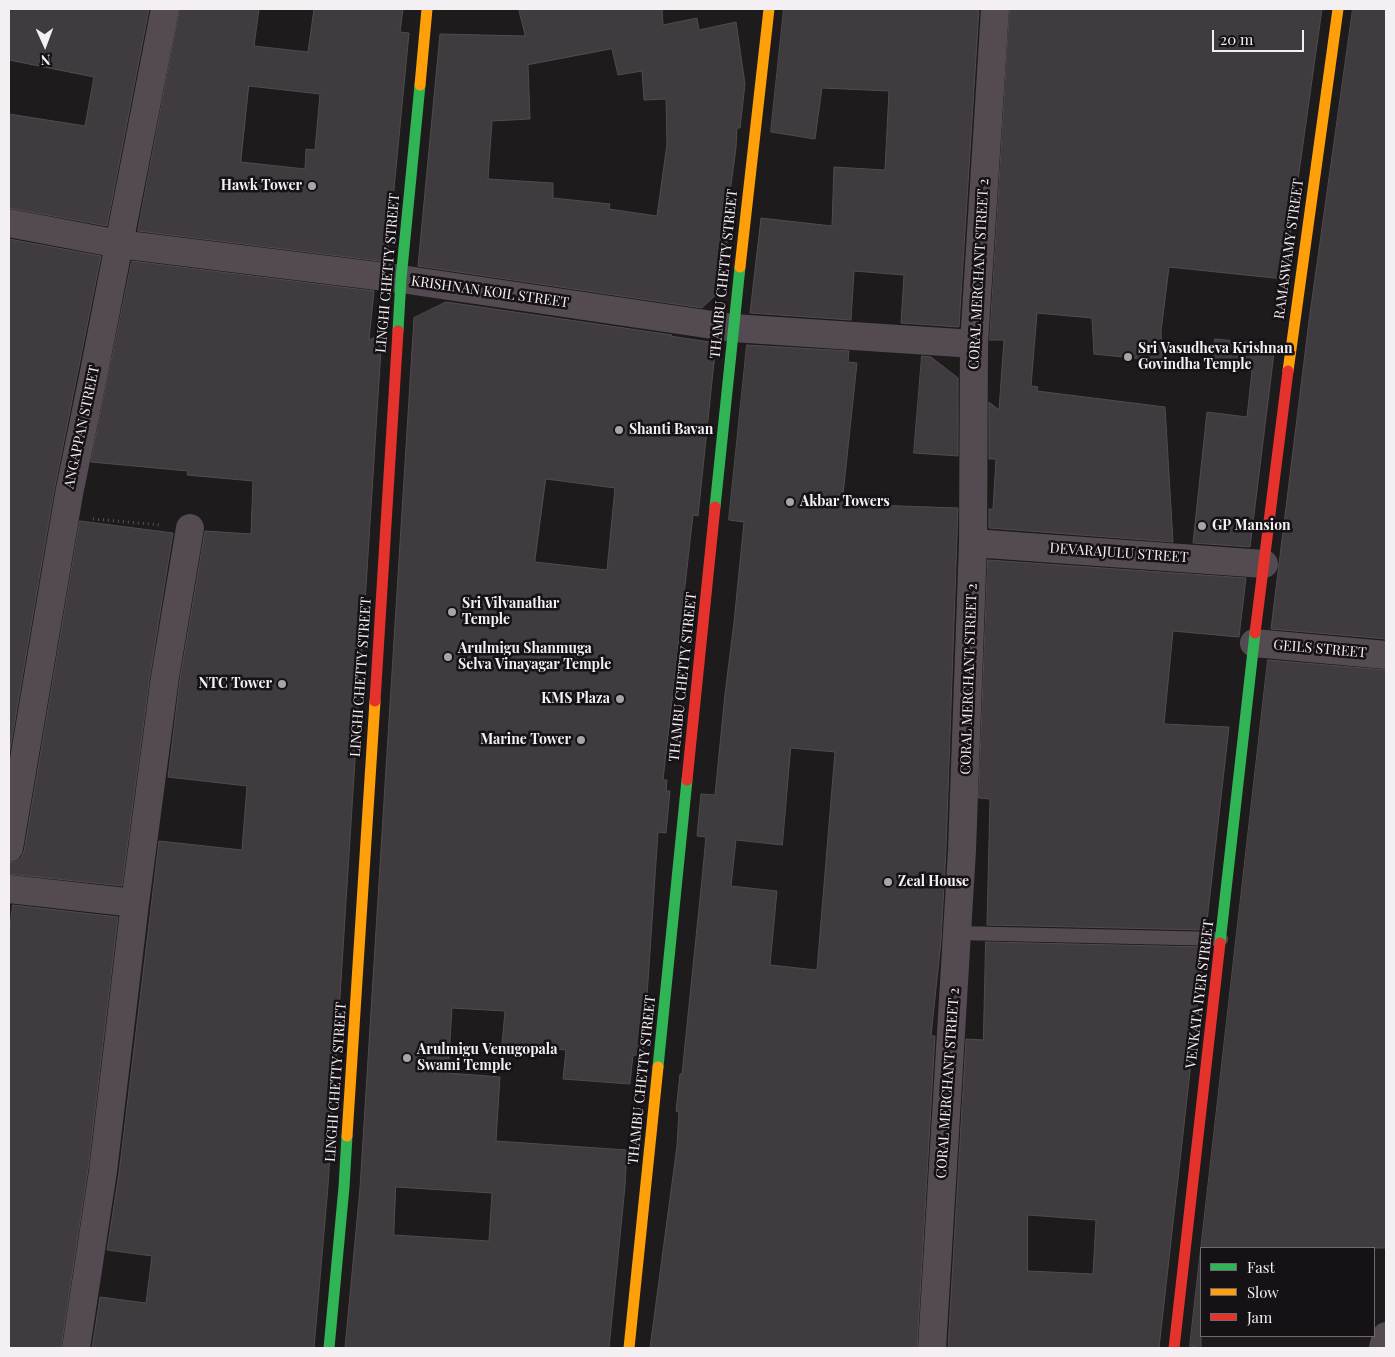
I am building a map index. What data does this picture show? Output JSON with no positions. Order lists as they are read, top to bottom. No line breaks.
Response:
{"streets":{"street":["RAMASWAMY STREET","LINGHI CHETTY STREET","THAMBU CHETTY STREET","CORAL MERCHANT STREET 2","KRISHNAN KOIL STREET","ANGAPPAN STREET","DEVARAJULU STREET","GEILS STREET","VENKATA IYER STREET"]},"crossings":[["RAMASWAMY STREET","DEVARAJULU STREET"],["RAMASWAMY STREET","GEILS STREET"],["RAMASWAMY STREET","VENKATA IYER STREET"],["LINGHI CHETTY STREET","KRISHNAN KOIL STREET"],["THAMBU CHETTY STREET","KRISHNAN KOIL STREET"],["CORAL MERCHANT STREET 2","KRISHNAN KOIL STREET"],["CORAL MERCHANT STREET 2","DEVARAJULU STREET"],["KRISHNAN KOIL STREET","ANGAPPAN STREET"],["GEILS STREET","VENKATA IYER STREET"]],"places":["Hawk Tower","Sri Vasudheva Krishnan Govindha Temple","Shanti Bavan","Akbar Towers","GP Mansion","Sri Vilvanathar Temple","Arulmigu Shanmuga Selva Vinayagar Temple","NTC Tower","KMS Plaza","Marine Tower","Zeal House","Arulmigu Venugopala Swami Temple"],"legend":["Fast","Slow","Jam"],"scale_bar":"20 m","north":"bottom"}
